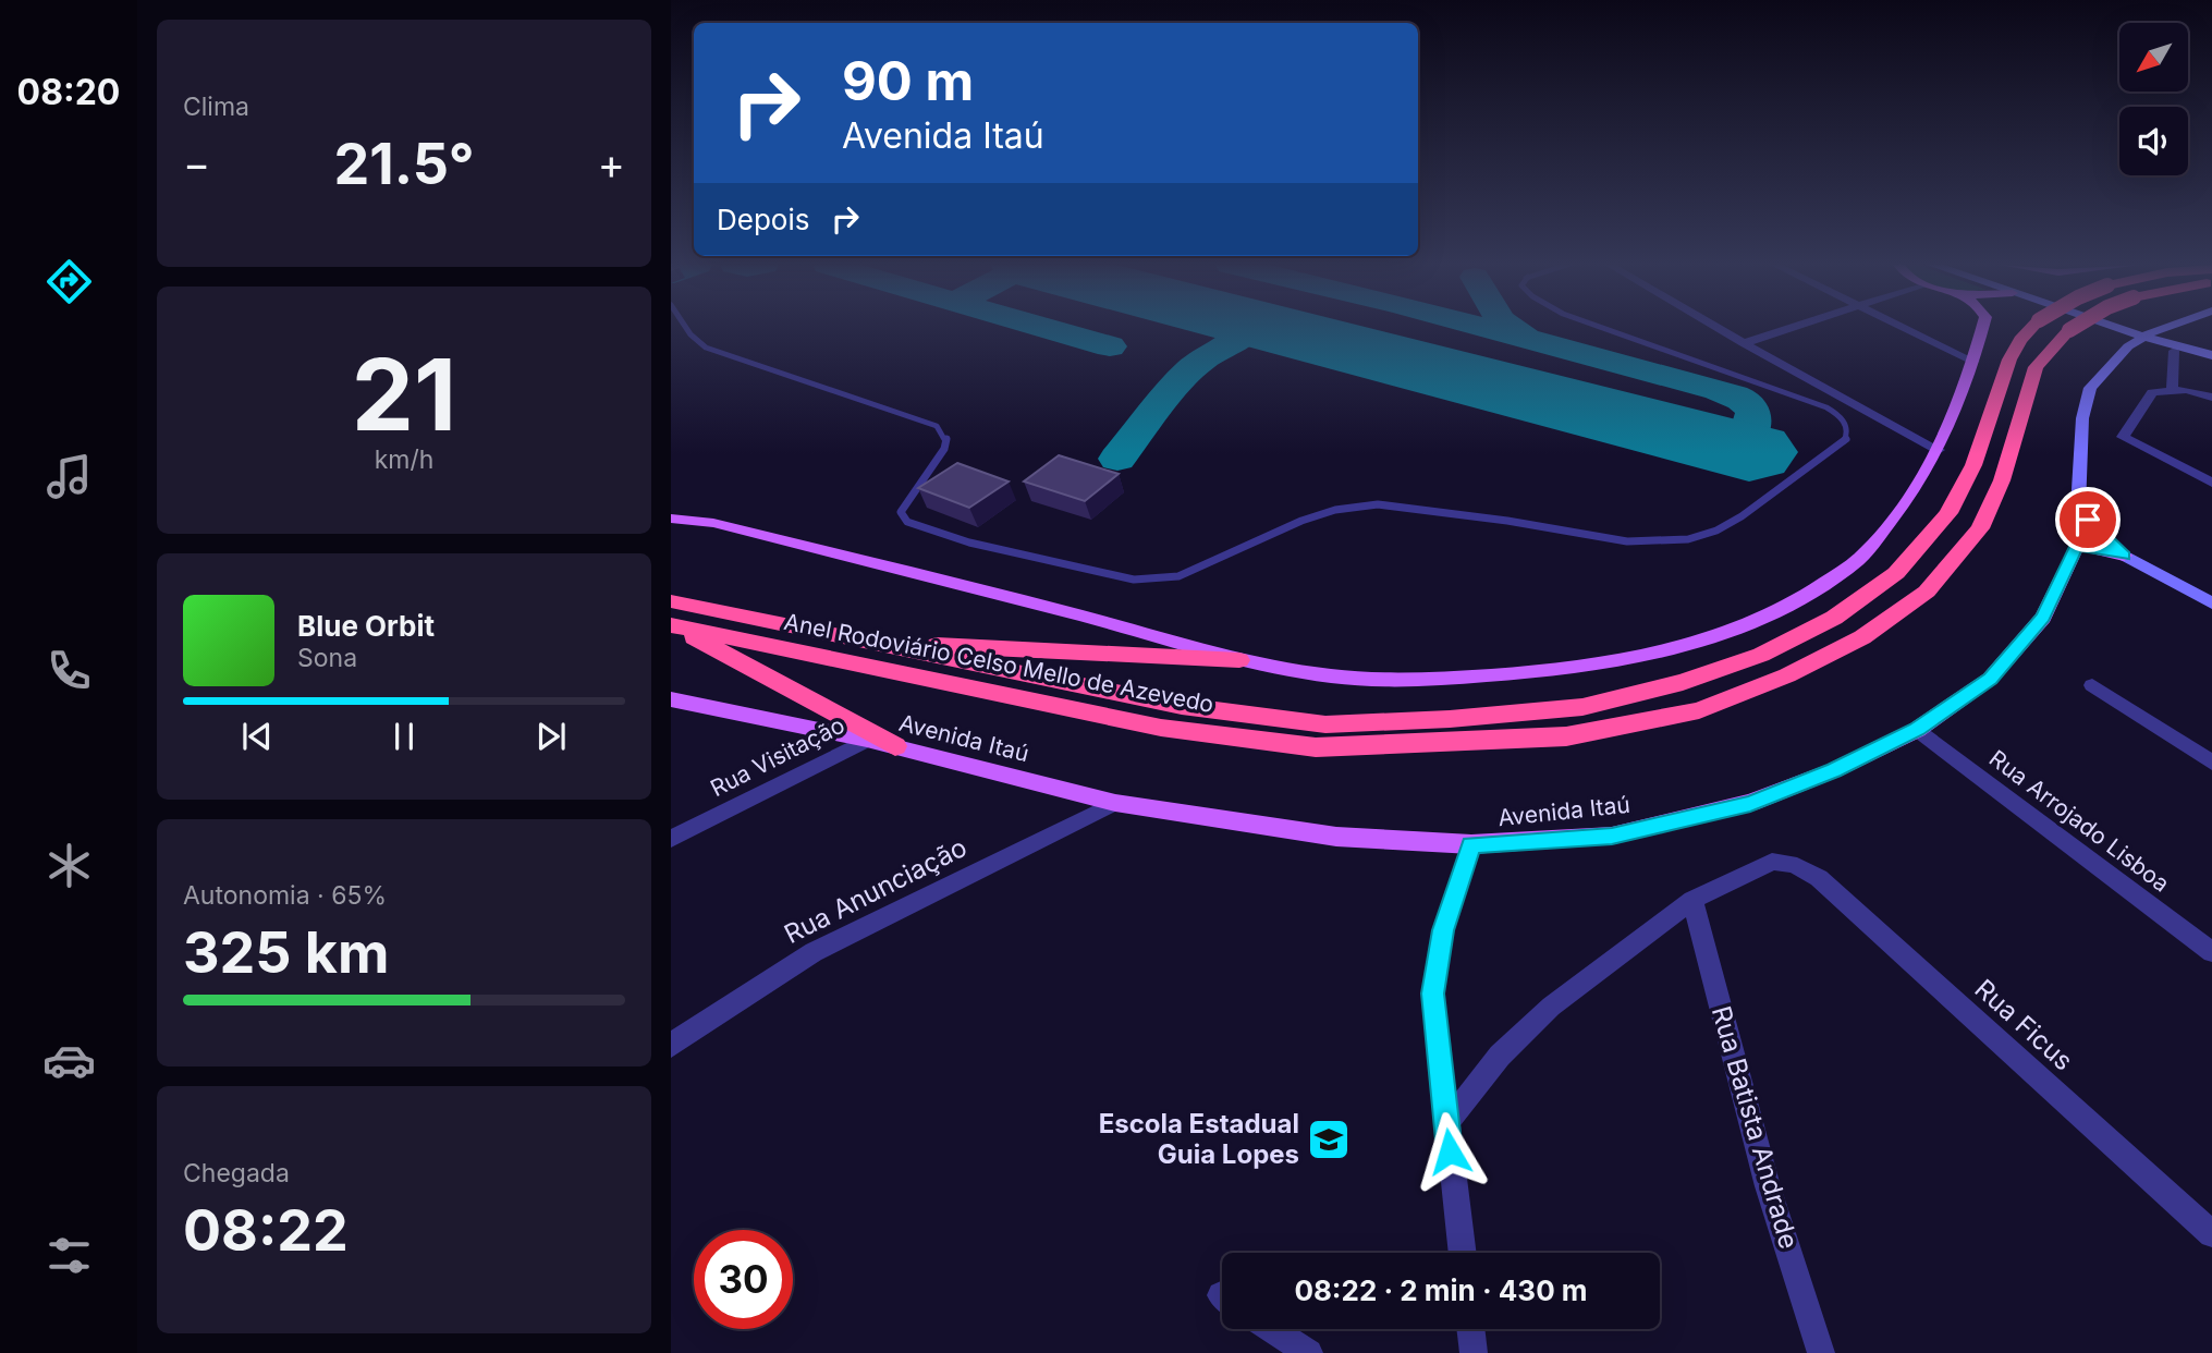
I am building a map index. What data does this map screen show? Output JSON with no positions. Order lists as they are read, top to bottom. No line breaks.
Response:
{"streets":{"highway":["Anel Rodoviário Celso Mello de Azevedo"],"main road":["Avenida Itaú"],"street":["Rua Visitação","Rua Arrojado Lisboa","Rua Anunciação","Rua Ficus","Rua Batista Andrade"]},"crossings":[["Avenida Itaú","Rua Visitação"],["Avenida Itaú","Rua Arrojado Lisboa"],["Avenida Itaú","Rua Anunciação"],["Rua Ficus","Rua Batista Andrade"]],"places":{"school or university":["Escola Estadual Guia Lopes"]},"north":"bottom left","page":{"tabs":"08:20","tile":["Clima",["21","km/h"],["Autonomia · 65%","325 km"],["Chegada","08:22"]],"turn":["90 m","Avenida Itaú"],"heat":["−","21.5°","+"],"then":"Depois","song":["Blue Orbit","Sona"],"limit":"30","trip":"08:22 · 2 min · 430 m"}}
